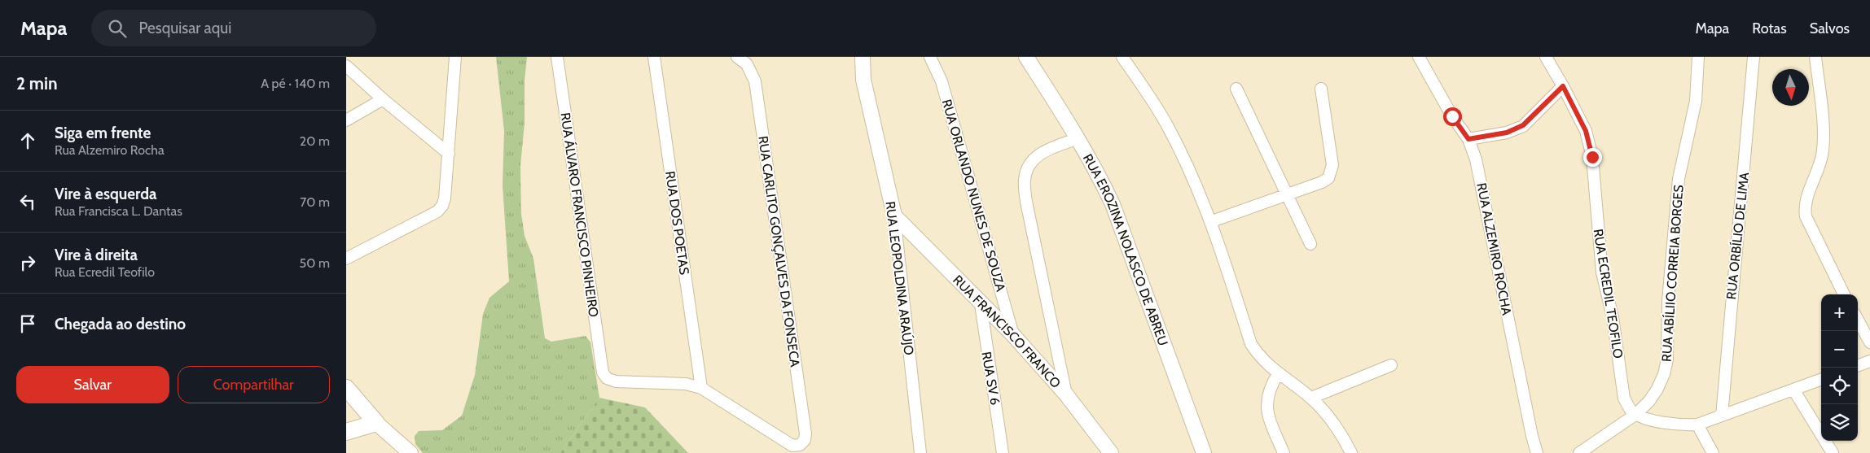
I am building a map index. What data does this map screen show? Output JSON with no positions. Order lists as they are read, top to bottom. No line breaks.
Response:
{"streets":{"street":["RUA ORLANDO NUNES DE SOUZA","RUA ÁLVARO FRANCISCO PINHEIRO","RUA DOS POETAS","RUA ORBÍLIO DE LIMA","RUA ALZEMIRO ROCHA","RUA EROZINA NOLASCO DE ABREU","RUA CARLITO GONÇALVES DA FONSECA","RUA ABÍLIIO CORREIA BORGES","RUA LEOPOLDINA ARAÚJO","RUA ECREDIL TEOFILO","RUA FRANCISCO FRANCO","RUA SV 6"]},"crossings":[["RUA ORLANDO NUNES DE SOUZA","RUA FRANCISCO FRANCO"],["RUA ÁLVARO FRANCISCO PINHEIRO","RUA DOS POETAS"],["RUA ÁLVARO FRANCISCO PINHEIRO","RUA CARLITO GONÇALVES DA FONSECA"],["RUA DOS POETAS","RUA CARLITO GONÇALVES DA FONSECA"],["RUA ABÍLIIO CORREIA BORGES","RUA ECREDIL TEOFILO"],["RUA LEOPOLDINA ARAÚJO","RUA FRANCISCO FRANCO"],["RUA FRANCISCO FRANCO","RUA SV 6"]],"north":"bottom","page":{"header":"Mapa","search":"Pesquisar aqui","nav":["Mapa","Rotas","Salvos"],"heading":["2 min","A pé · 140 m"],"list":[["Siga em frente","Rua Alzemiro Rocha","20 m"],["Vire à esquerda","Rua Francisca L. Dantas","70 m"],["Vire à direita","Rua Ecredil Teofilo","50 m"],"Chegada ao destino"],"map_buttons":["+","−"],"buttons":["Salvar","Compartilhar"]}}
